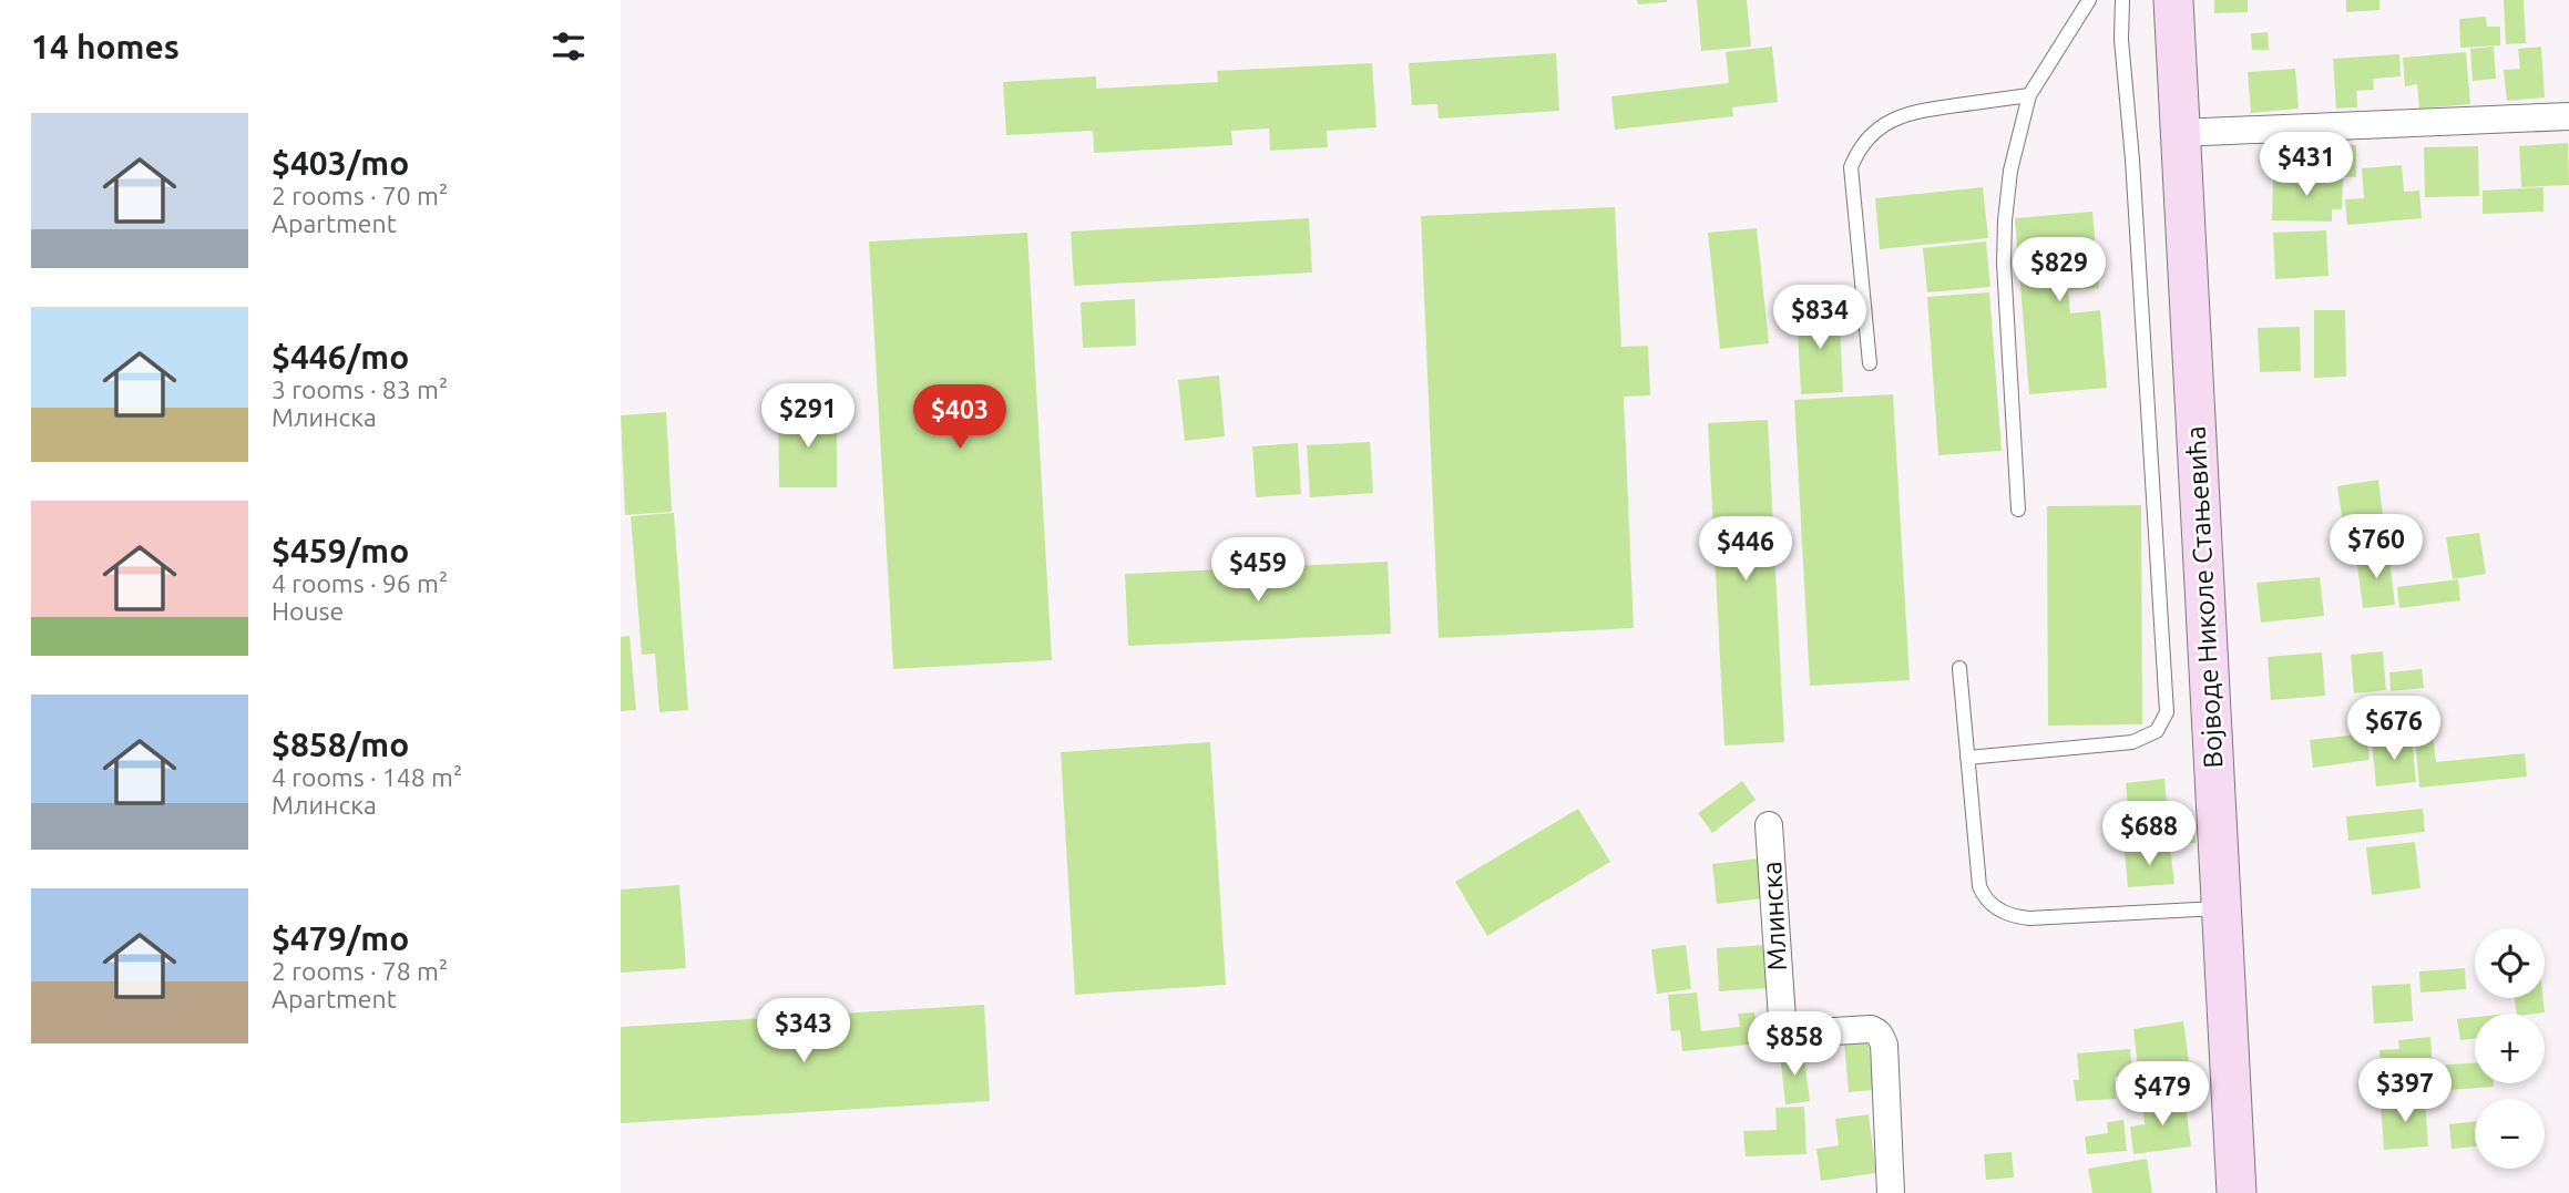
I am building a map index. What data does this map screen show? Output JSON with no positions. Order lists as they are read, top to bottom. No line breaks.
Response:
{"streets":{"street":["Војводе Николе Стањевића","Млинска"]},"page":{"heading":"14 homes","list":[{"name":"$403/mo","note":"2 rooms · 70 m² · Apartment"},{"name":"$446/mo","note":"3 rooms · 83 m² · Млинска"},{"name":"$459/mo","note":"4 rooms · 96 m² · House"},{"name":"$858/mo","note":"4 rooms · 148 m² · Млинска"},{"name":"$479/mo","note":"2 rooms · 78 m² · Apartment"}],"price":["$431","$829","$834","$291","$403","$760","$446","$459","$676","$688","$343","$858","$397","$479"],"map_buttons":["+","−"]}}
